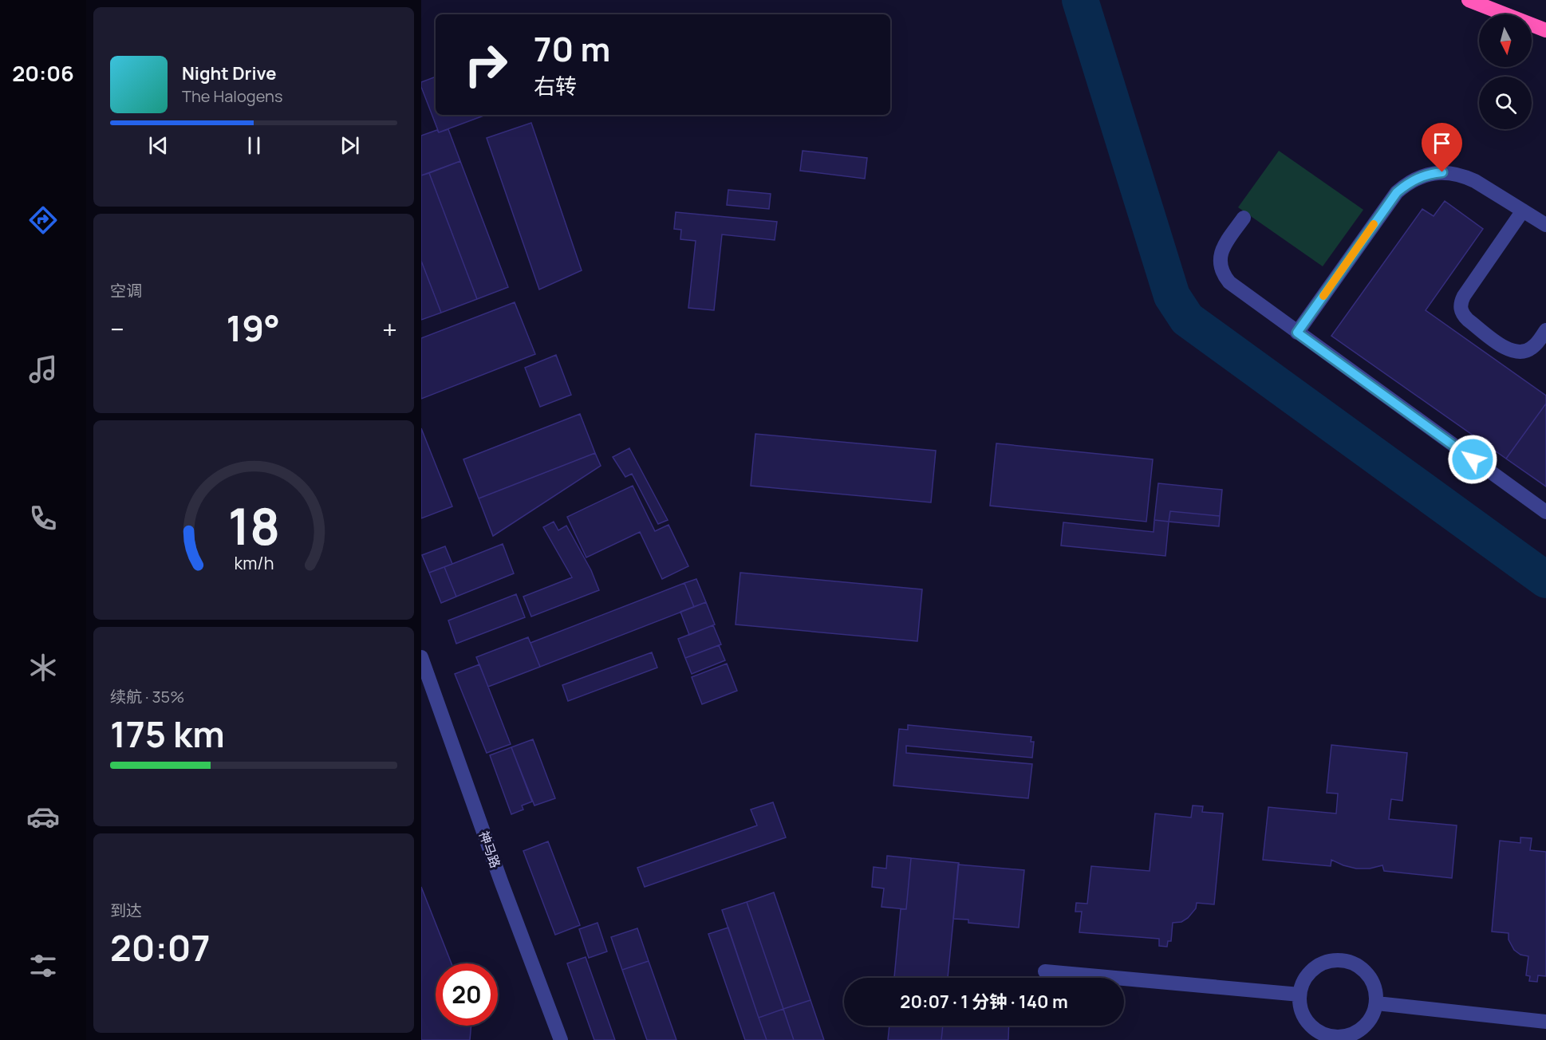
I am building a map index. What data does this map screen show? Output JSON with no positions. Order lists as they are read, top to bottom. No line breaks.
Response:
{"streets":{"street":["神马路"]},"north":"bottom","page":{"tabs":"20:06","turn":["70 m","右转"],"song":["Night Drive","The Halogens"],"tile":["空调",["续航 · 35%","175 km"],["到达","20:07"]],"heat":["−","19°","+"],"limit":"20","trip":"20:07 · 1 分钟 · 140 m","gauge":["18","km/h"]}}
